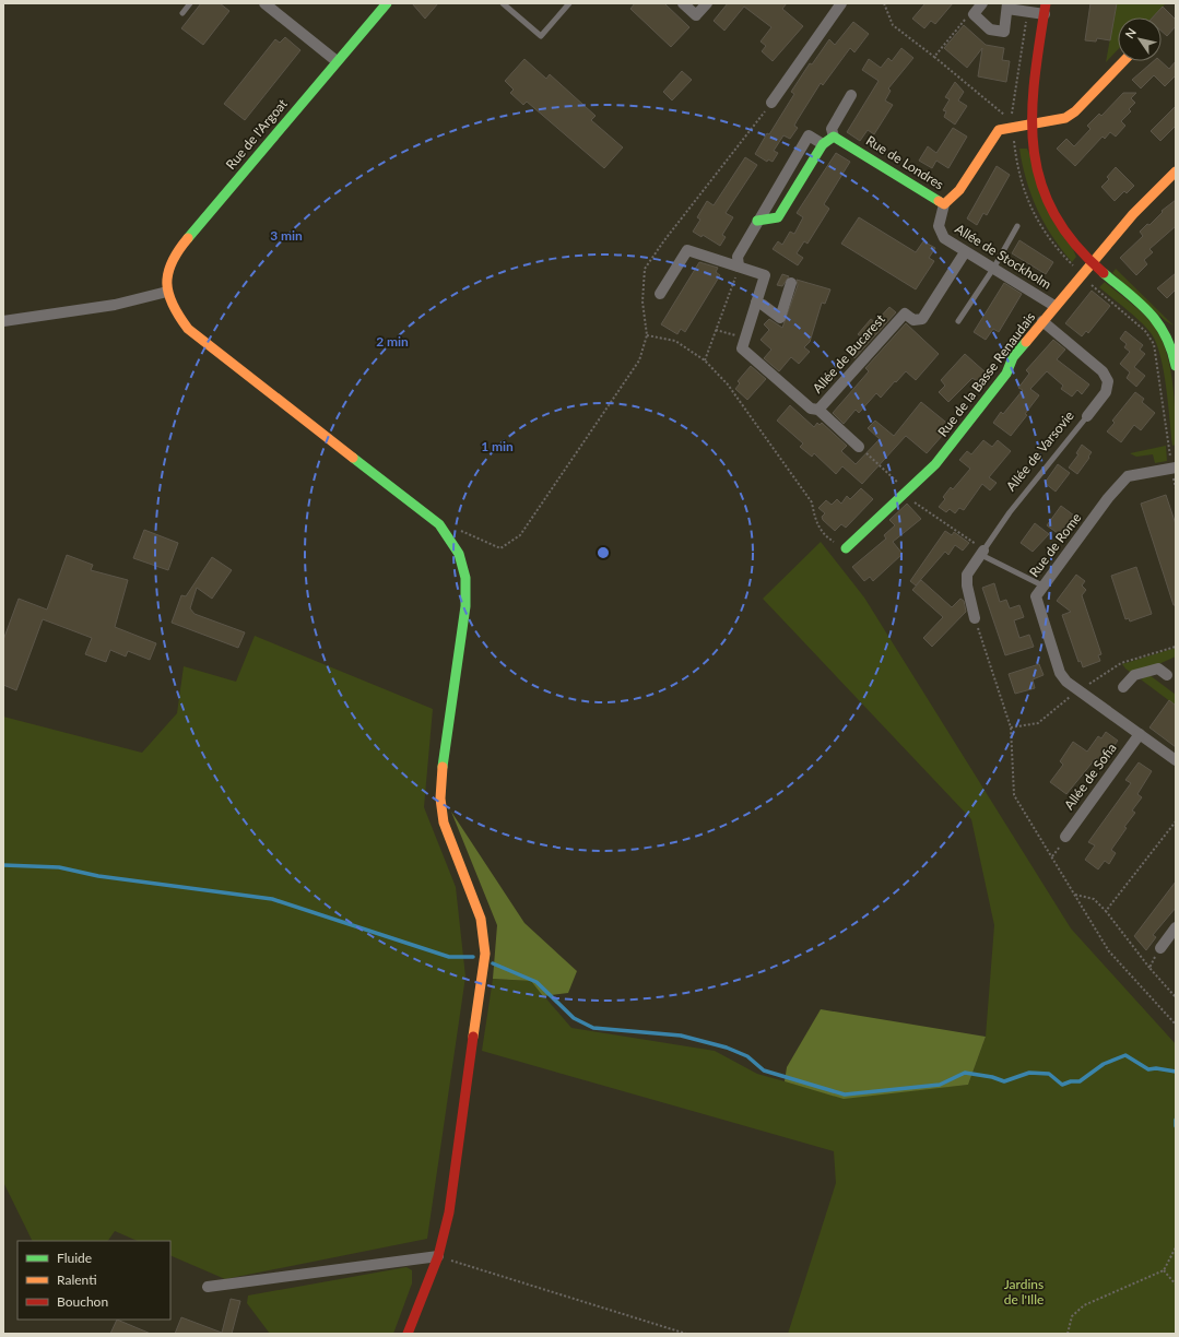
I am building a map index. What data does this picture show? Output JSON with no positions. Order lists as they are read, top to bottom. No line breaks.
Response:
{"streets":{"street":["Rue de l'Argoat","Rue de Londres","Allée de Stockholm","Allée de Bucarest","Rue de la Basse Renaudais","Allée de Varsovie","Rue de Rome","Allée de Sofia"]},"crossings":[["Rue de Londres","Allée de Stockholm"],["Allée de Stockholm","Allée de Bucarest"],["Allée de Stockholm","Rue de la Basse Renaudais"],["Rue de la Basse Renaudais","Allée de Varsovie"],["Rue de Rome","Allée de Sofia"]],"parks":["Jardins de l'Ille"],"legend":["Fluide","Ralenti","Bouchon"],"north":"top left","rings":["3 min","2 min","1 min"]}
